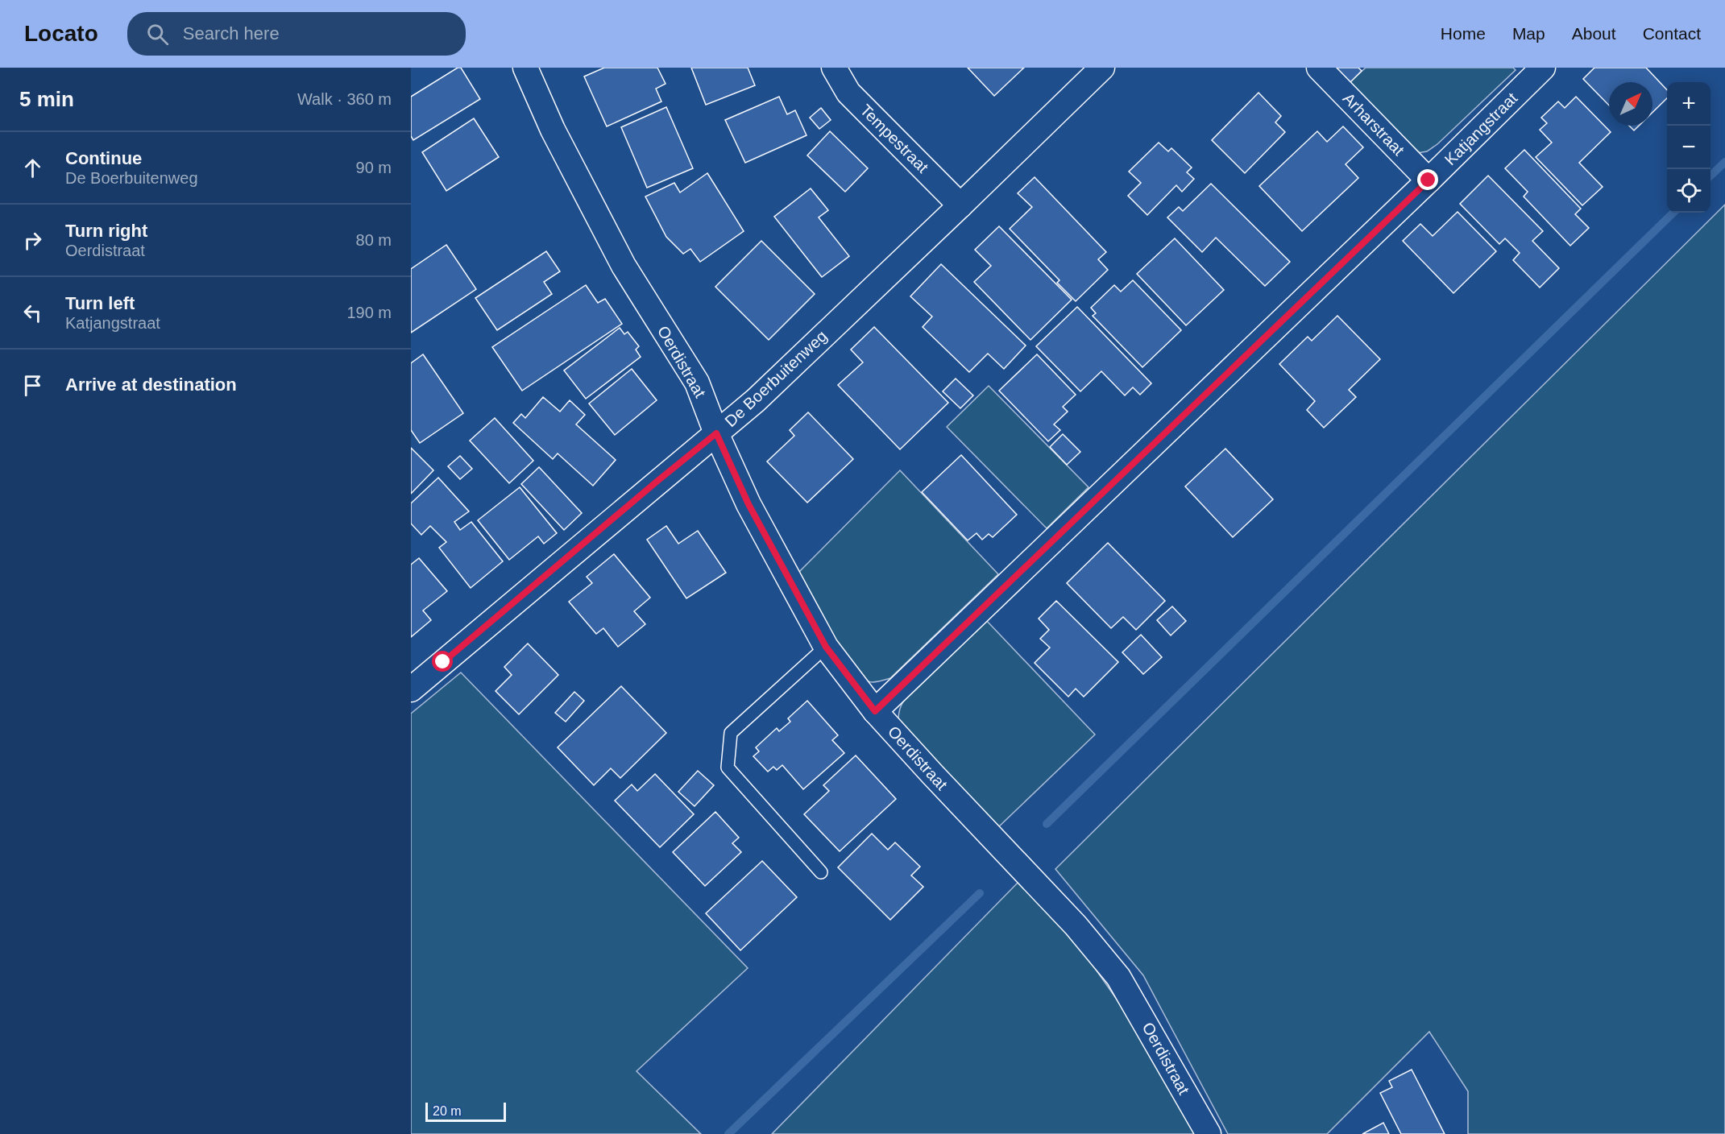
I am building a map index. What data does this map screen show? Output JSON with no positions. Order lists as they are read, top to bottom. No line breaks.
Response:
{"streets":{"street":["Arharstraat","Katjangstraat","Tempestraat","Oerdistraat","De Boerbuitenweg"]},"crossings":[["Arharstraat","Katjangstraat"],["Katjangstraat","Oerdistraat"],["Tempestraat","De Boerbuitenweg"],["Oerdistraat","De Boerbuitenweg"]],"scale_bar":"20 m","north":"top right","page":{"header":"Locato","search":"Search here","nav":["Home","Map","About","Contact"],"heading":["5 min","Walk · 360 m"],"map_buttons":["+","−"],"list":[["Continue","De Boerbuitenweg","90 m"],["Turn right","Oerdistraat","80 m"],["Turn left","Katjangstraat","190 m"],"Arrive at destination"],"scale":"20 m"}}
